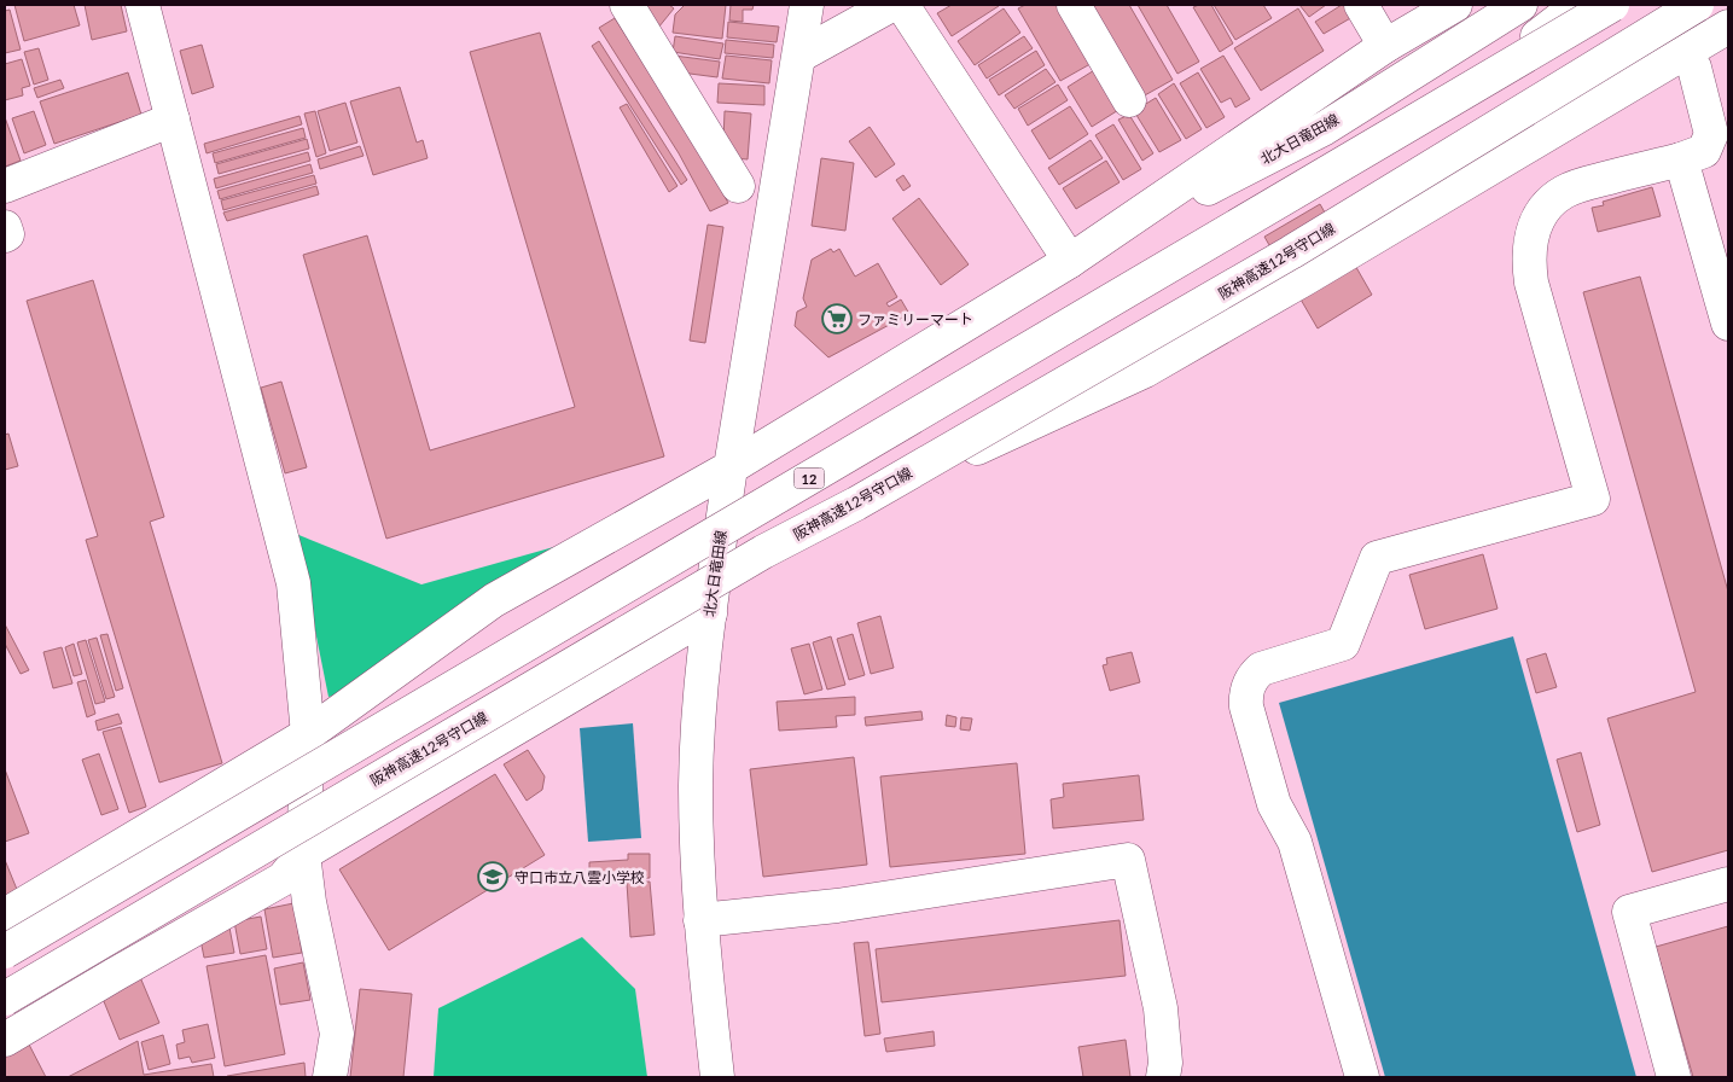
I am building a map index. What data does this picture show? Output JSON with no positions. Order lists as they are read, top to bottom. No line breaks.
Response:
{"streets":{"main road":["北大日竜田線","阪神高速12号守口線","12"]},"places":{"supermarket":["ファミリーマート"],"school or university":["守口市立八雲小学校"]}}
